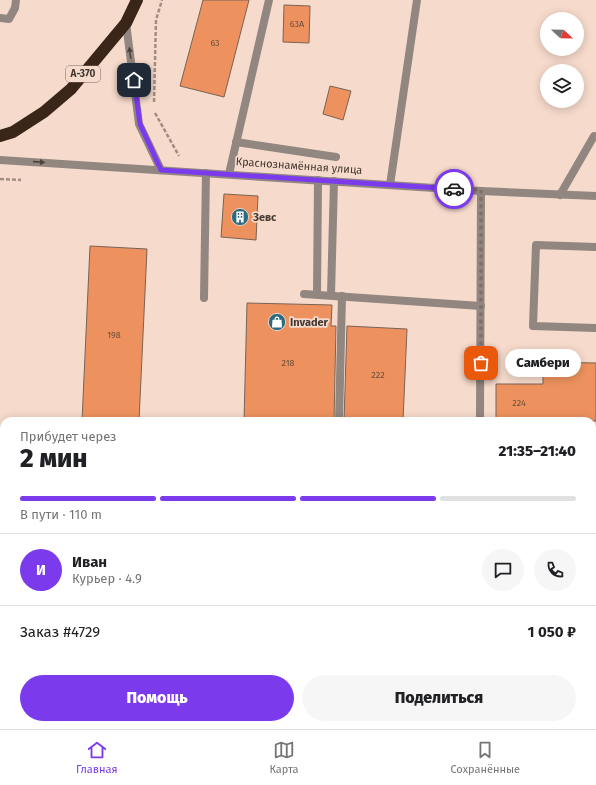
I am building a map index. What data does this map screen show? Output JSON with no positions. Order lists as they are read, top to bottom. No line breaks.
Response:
{"streets":{"highway":["А-370"],"street":["Краснознамённая улица"]},"places":{"building":["Зевс"],"shop":["Invader"],"other":["Самбери"]},"house_numbers":["63А","63","198","218","222","224"],"north":"right","page":{"bubble":"Самбери","heading":["2 мин","Прибудет через","21:35–21:40"],"panel":["Иван","Курьер · 4.9","Заказ #4729","1 050 ₽"],"bar":"В пути · 110 m","round":"И","buttons":["Помощь","Поделиться"],"tabs":["Главная","Карта","Сохранённые"]}}
